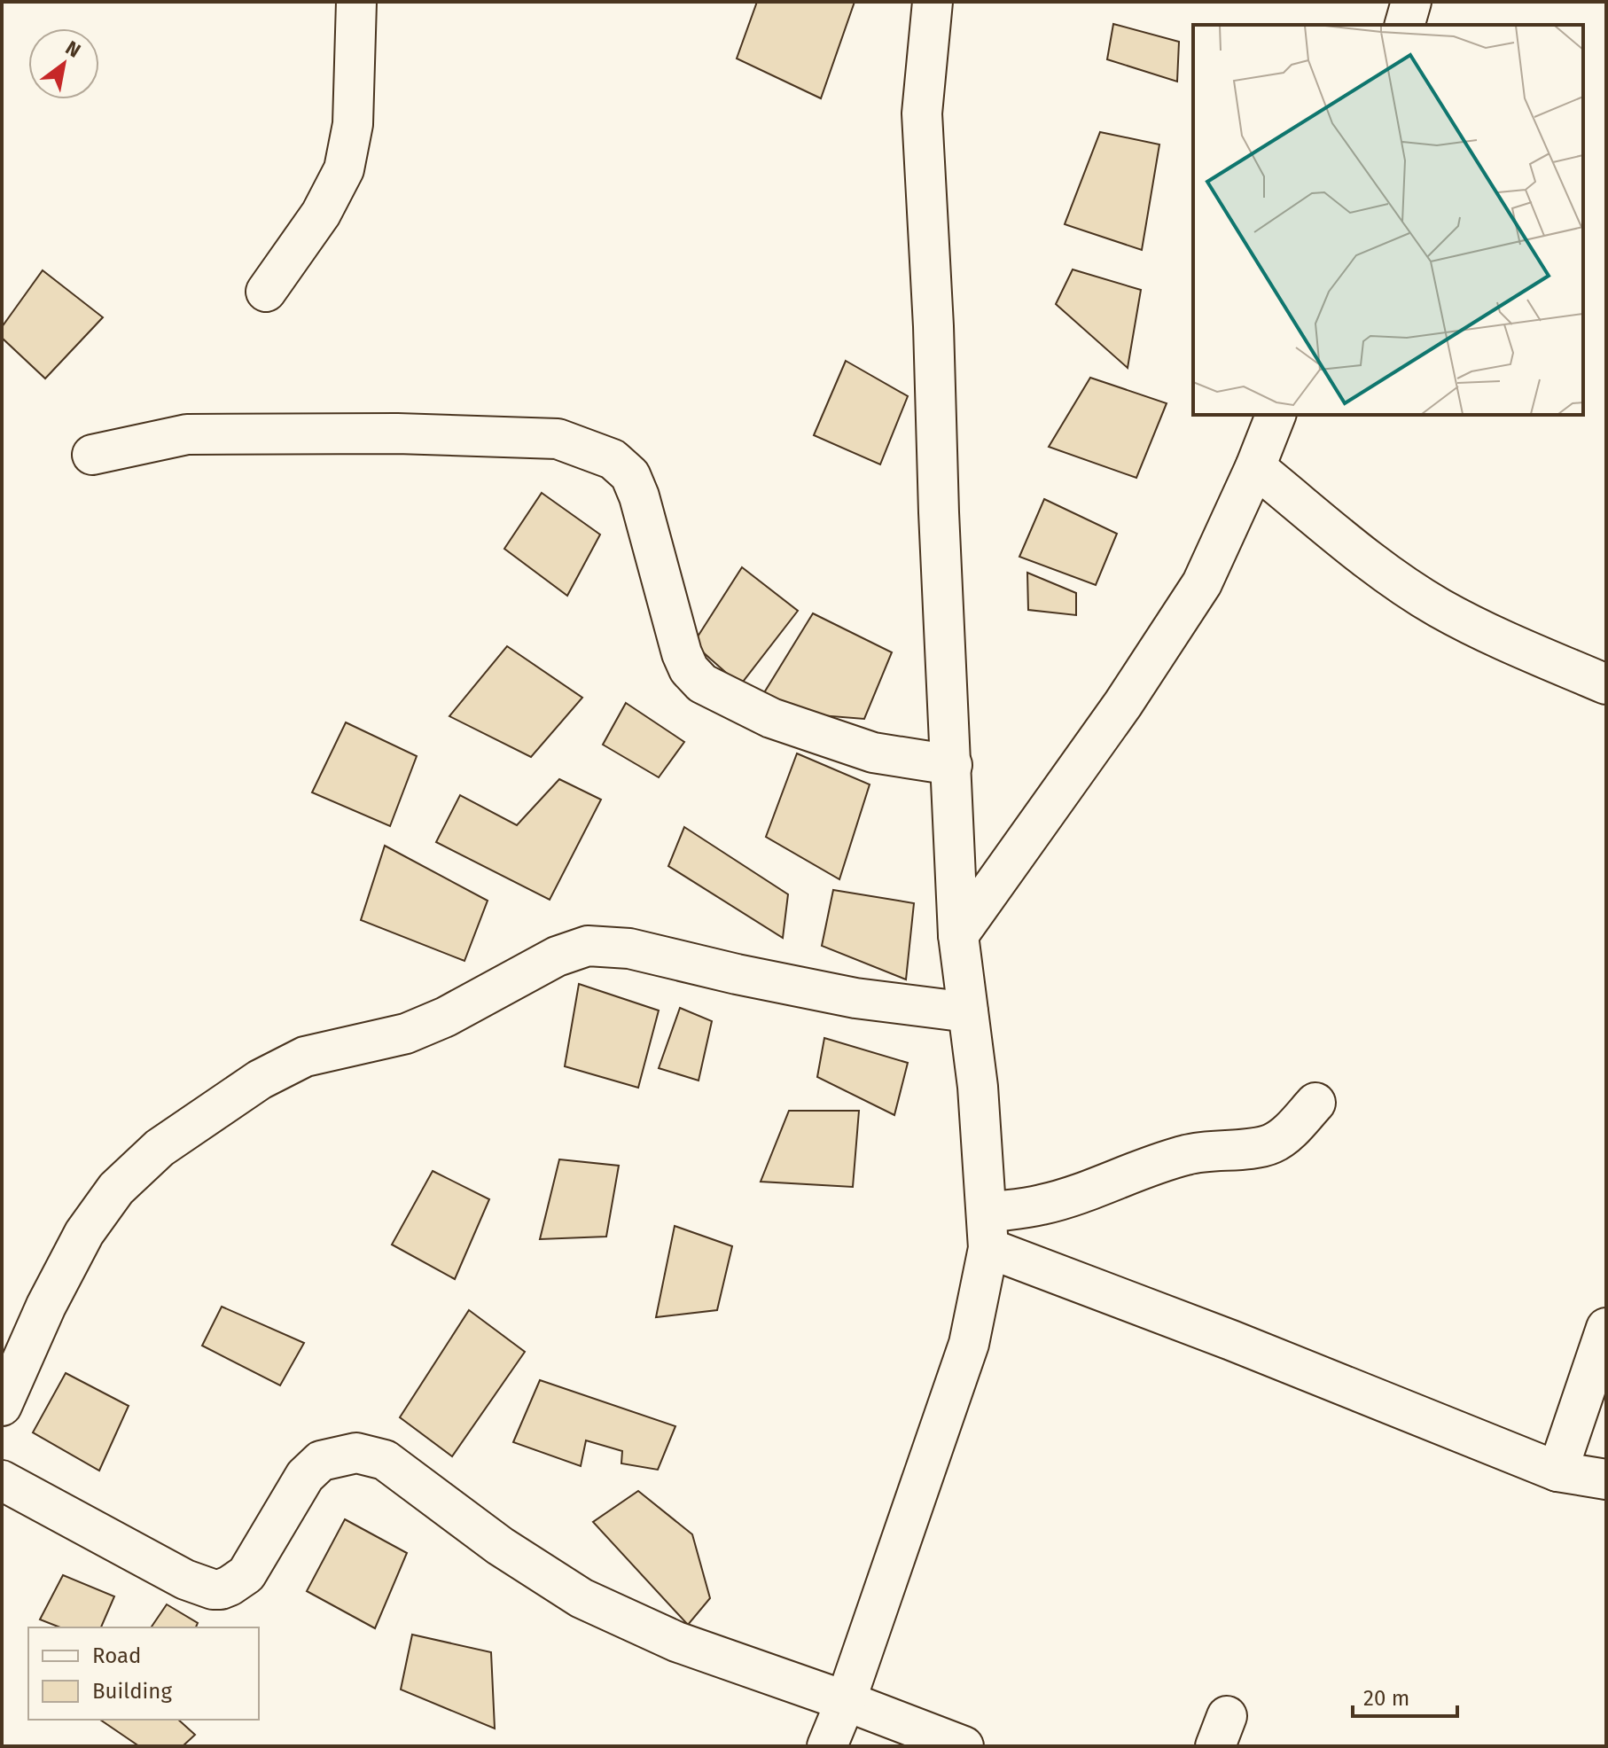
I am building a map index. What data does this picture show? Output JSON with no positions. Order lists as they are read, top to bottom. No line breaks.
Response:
{"legend":["Road","Building"],"scale_bar":"20 m","north":"top right"}
